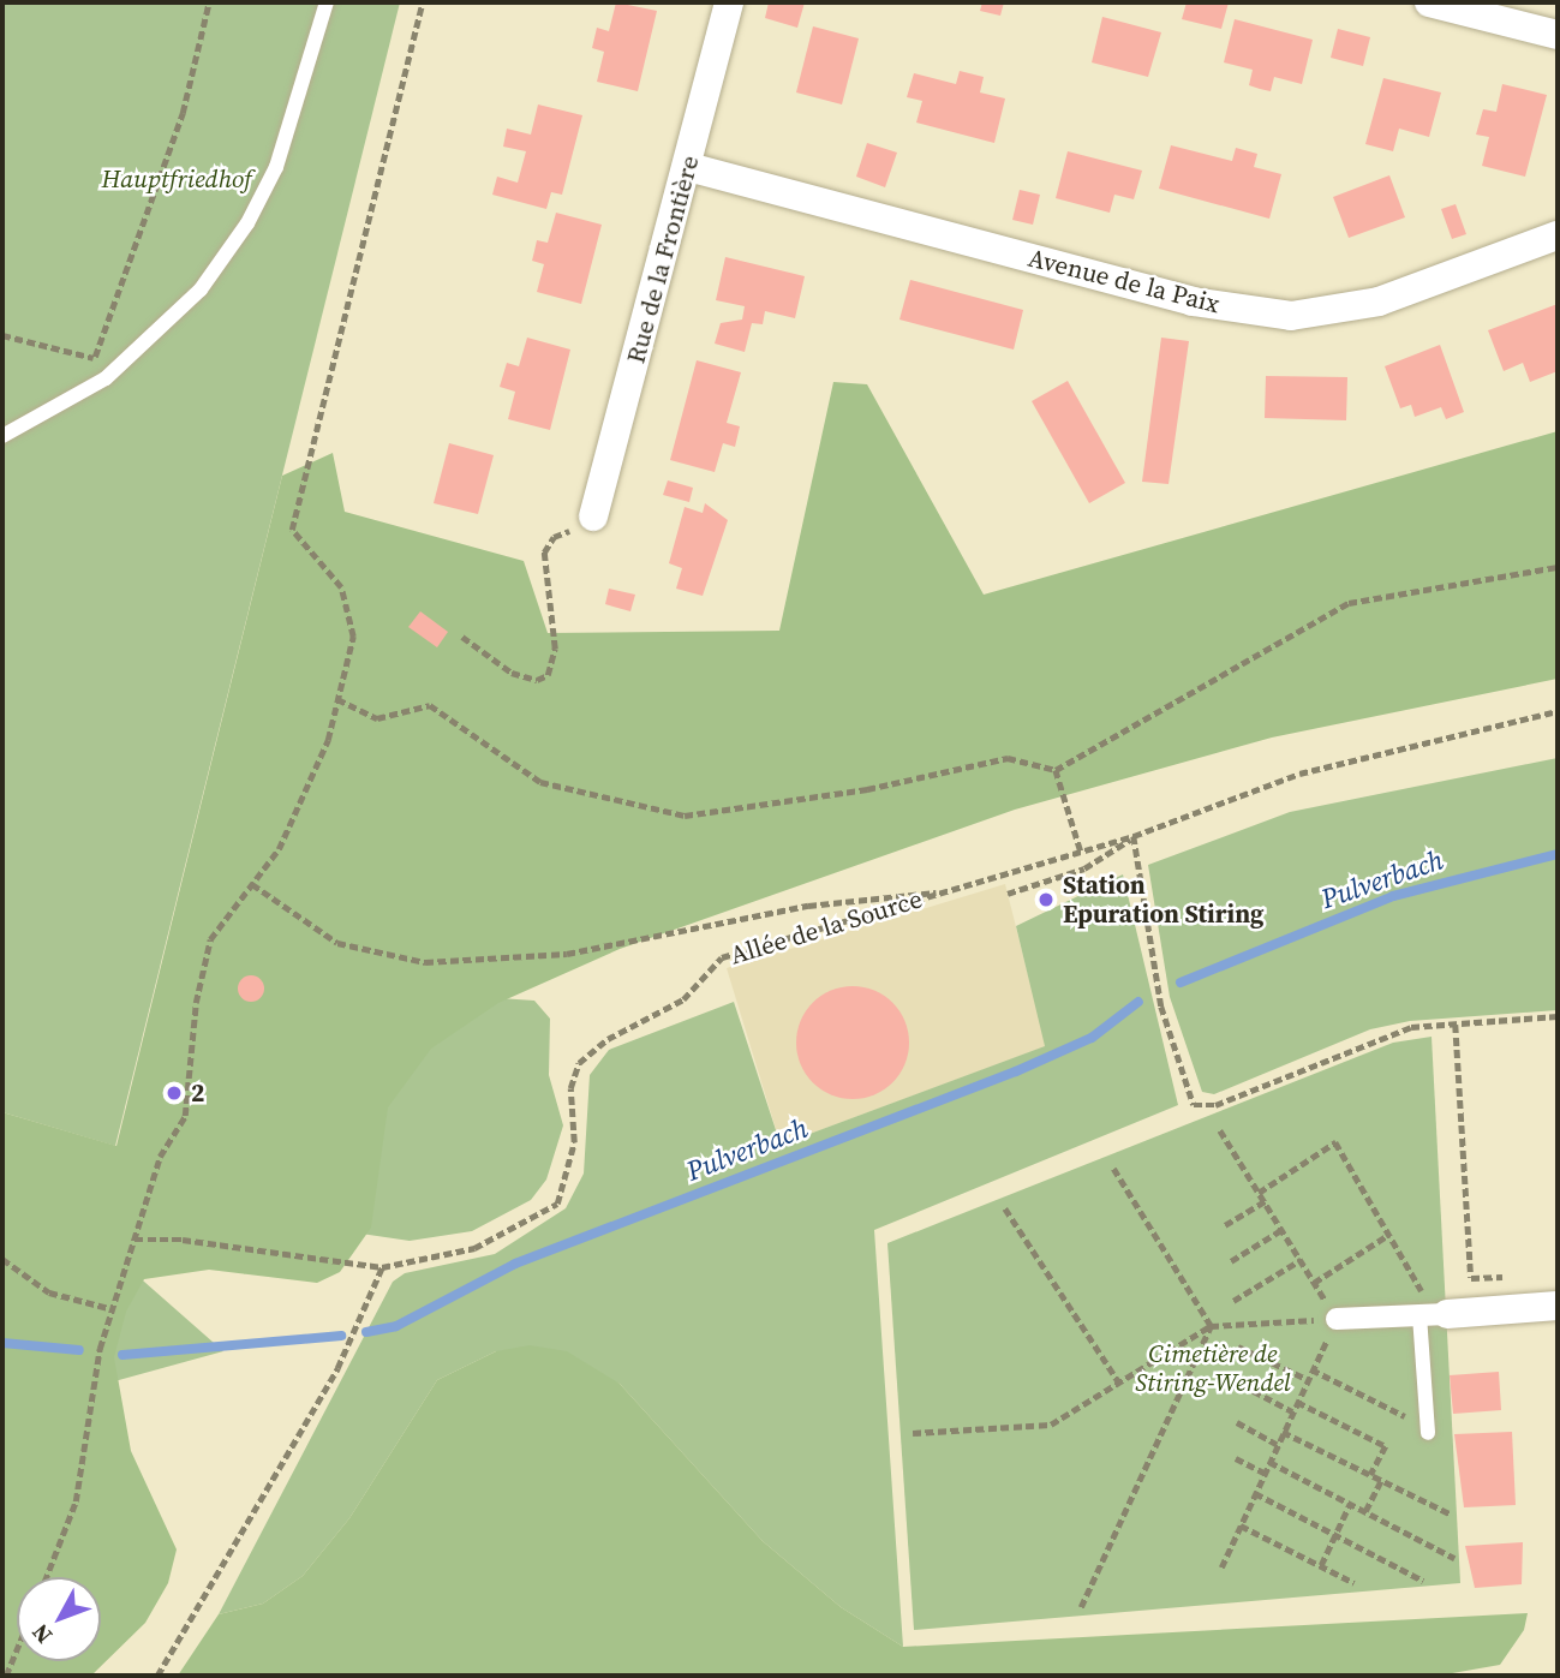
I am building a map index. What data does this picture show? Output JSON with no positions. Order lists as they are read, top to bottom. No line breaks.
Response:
{"streets":{"street":["Rue de la Frontière","Avenue de la Paix"],"path":["Allée de la Source"]},"crossings":[["Rue de la Frontière","Avenue de la Paix"]],"water":["Pulverbach"],"parks":["Hauptfriedhof","Cimetière de Stiring-Wendel"],"places":["Station Epuration Stiring","2"],"north":"bottom left"}
